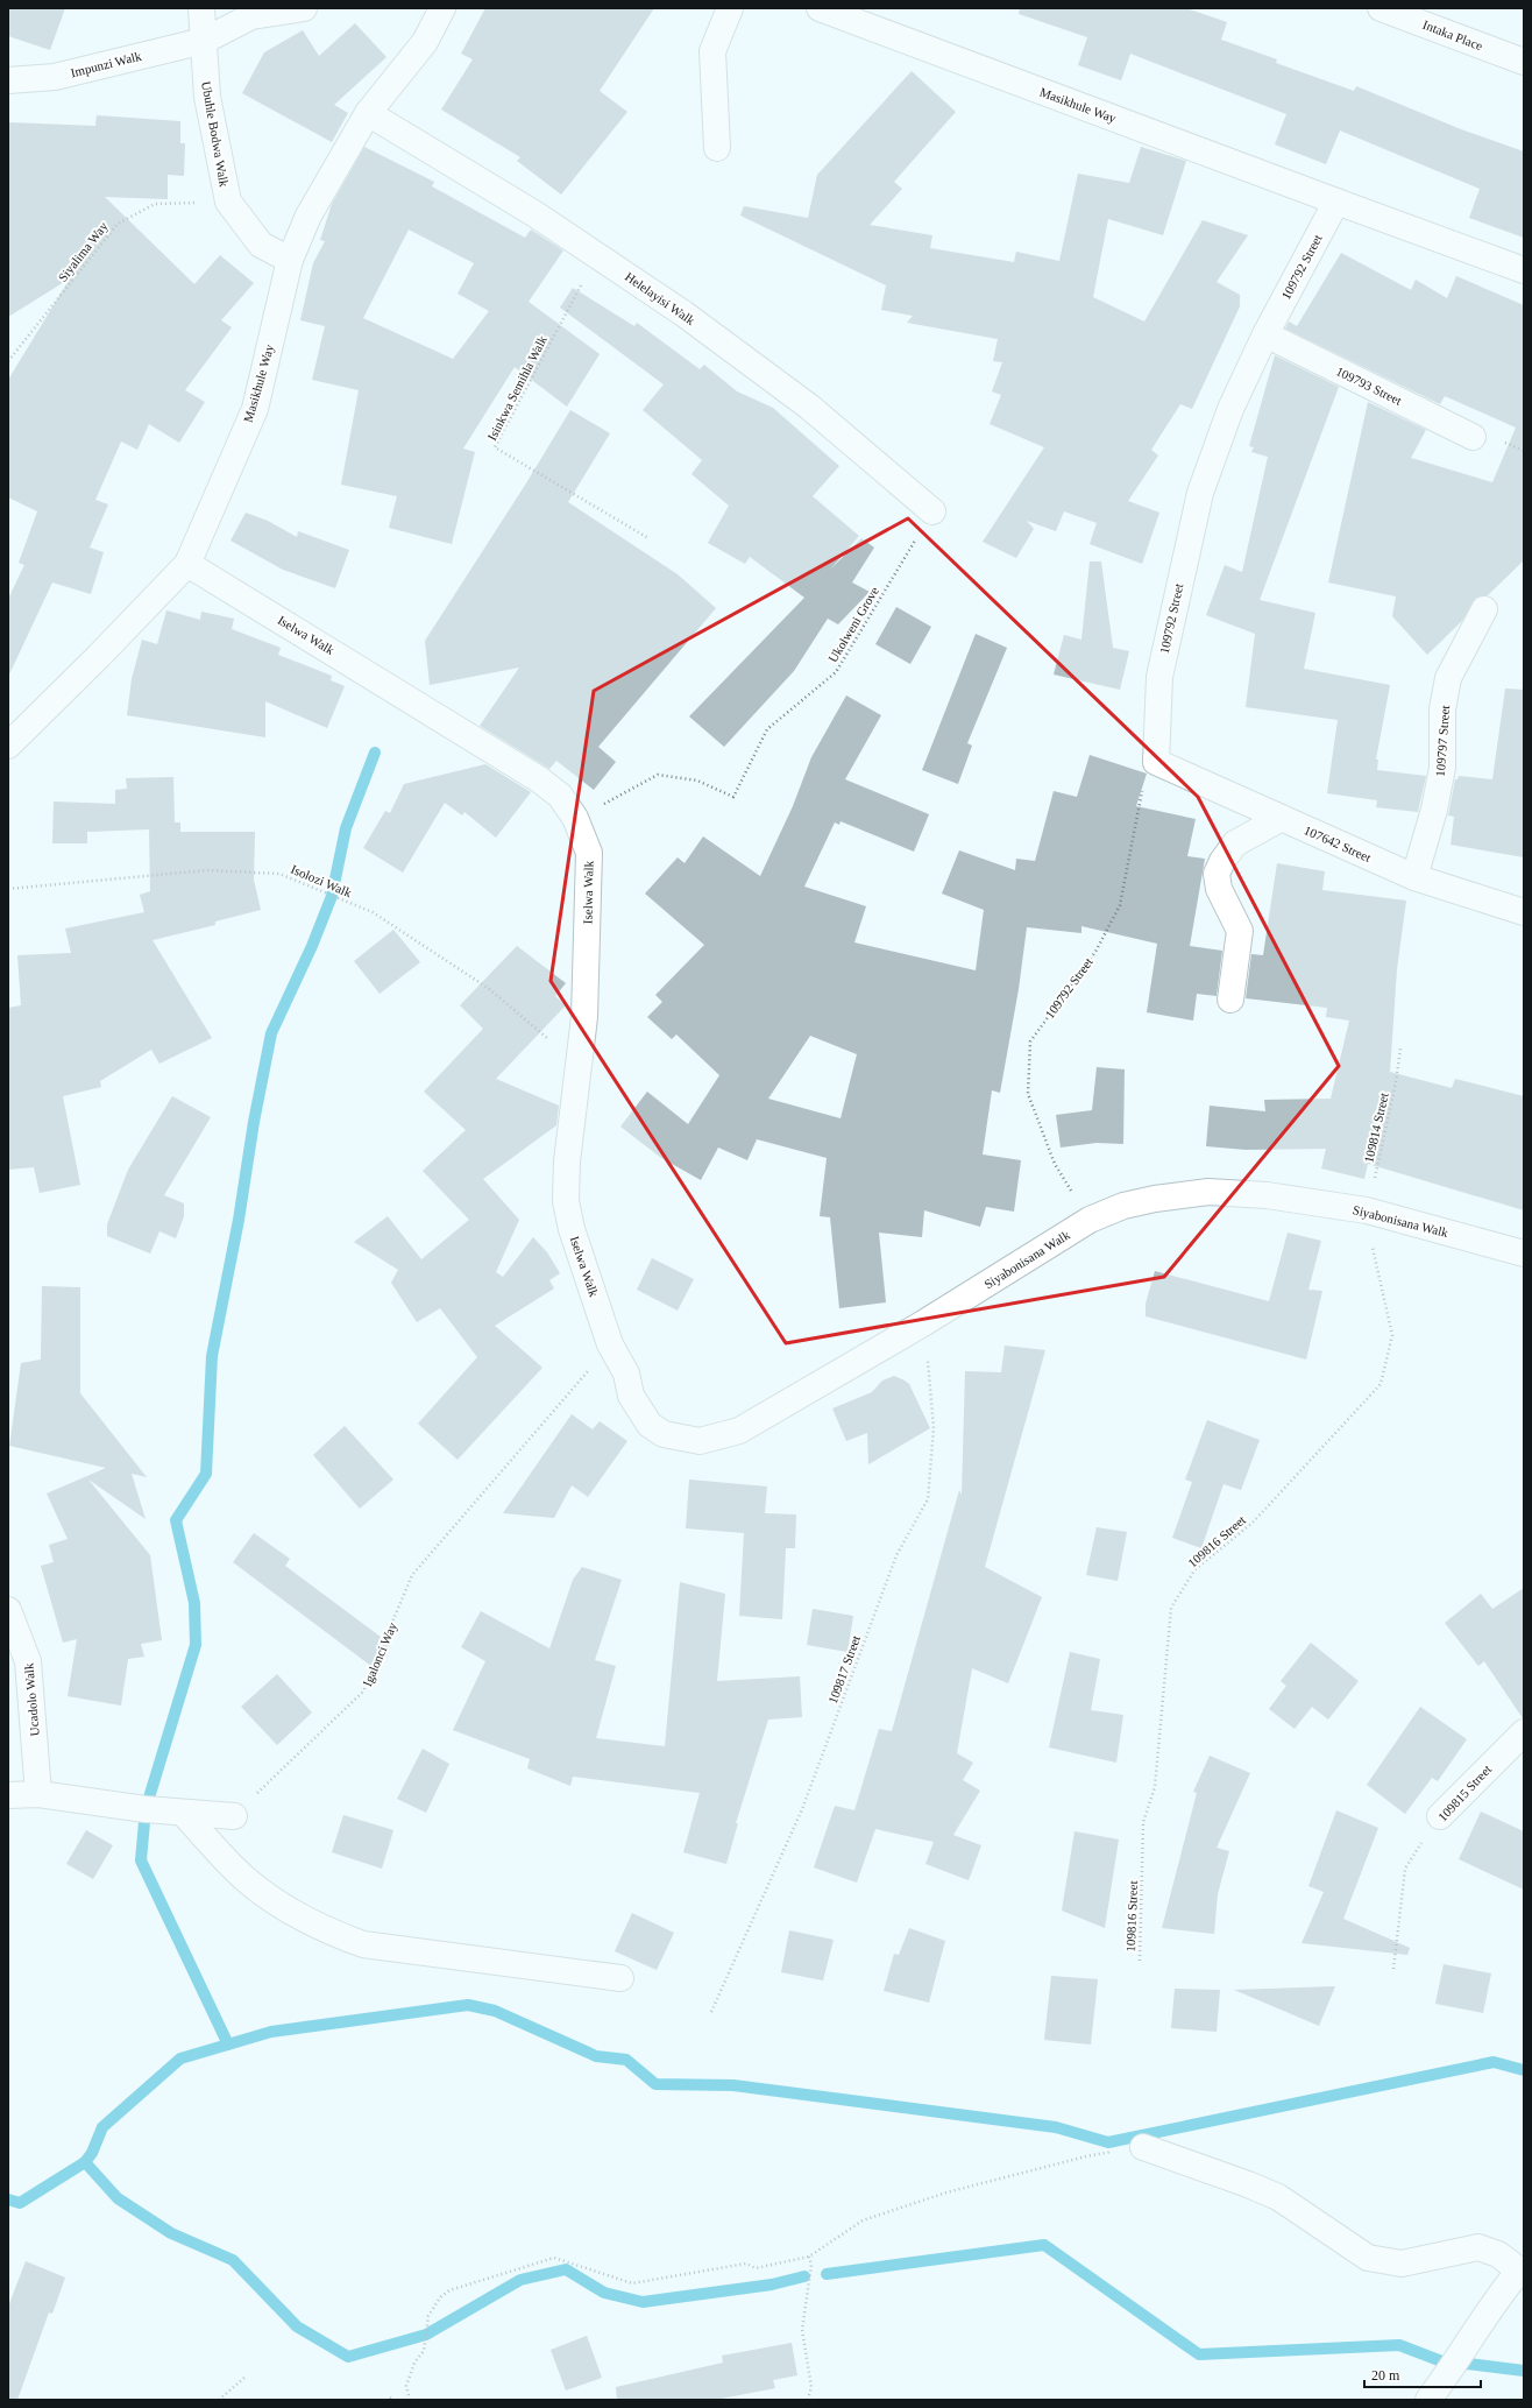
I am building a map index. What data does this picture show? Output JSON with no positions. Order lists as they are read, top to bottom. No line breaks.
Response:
{"streets":{"street":["Intaka Place","Impunzi Walk","Masikhule Way","Ubuhle Bodwa Walk","109792 Street","Helelayisi Walk","109793 Street","Iselwa Walk","109797 Street","107642 Street","Siyabonisana Walk","Ucadolo Walk","109815 Street"],"path":["Siyalima Way","Isinkwa Semihla Walk","Ukolweni Grove","Isolozi Walk","109814 Street","109816 Street","Igalonci Way","109817 Street"]},"crossings":[["Impunzi Walk","Ubuhle Bodwa Walk"],["Masikhule Way","Ubuhle Bodwa Walk"],["Masikhule Way","109792 Street"],["Masikhule Way","Helelayisi Walk"],["Masikhule Way","Iselwa Walk"],["Ubuhle Bodwa Walk","Siyalima Way"],["109792 Street","109793 Street"],["109792 Street","107642 Street"],["109792 Street","Siyabonisana Walk"],["Helelayisi Walk","Isinkwa Semihla Walk"],["Helelayisi Walk","Ukolweni Grove"],["Ukolweni Grove","Iselwa Walk"],["Iselwa Walk","Isolozi Walk"],["Iselwa Walk","Siyabonisana Walk"],["Iselwa Walk","Igalonci Way"],["109797 Street","107642 Street"],["109814 Street","Siyabonisana Walk"],["109814 Street","109816 Street"],["Siyabonisana Walk","109816 Street"],["Siyabonisana Walk","Igalonci Way"],["Siyabonisana Walk","109817 Street"]],"scale_bar":"20 m"}
